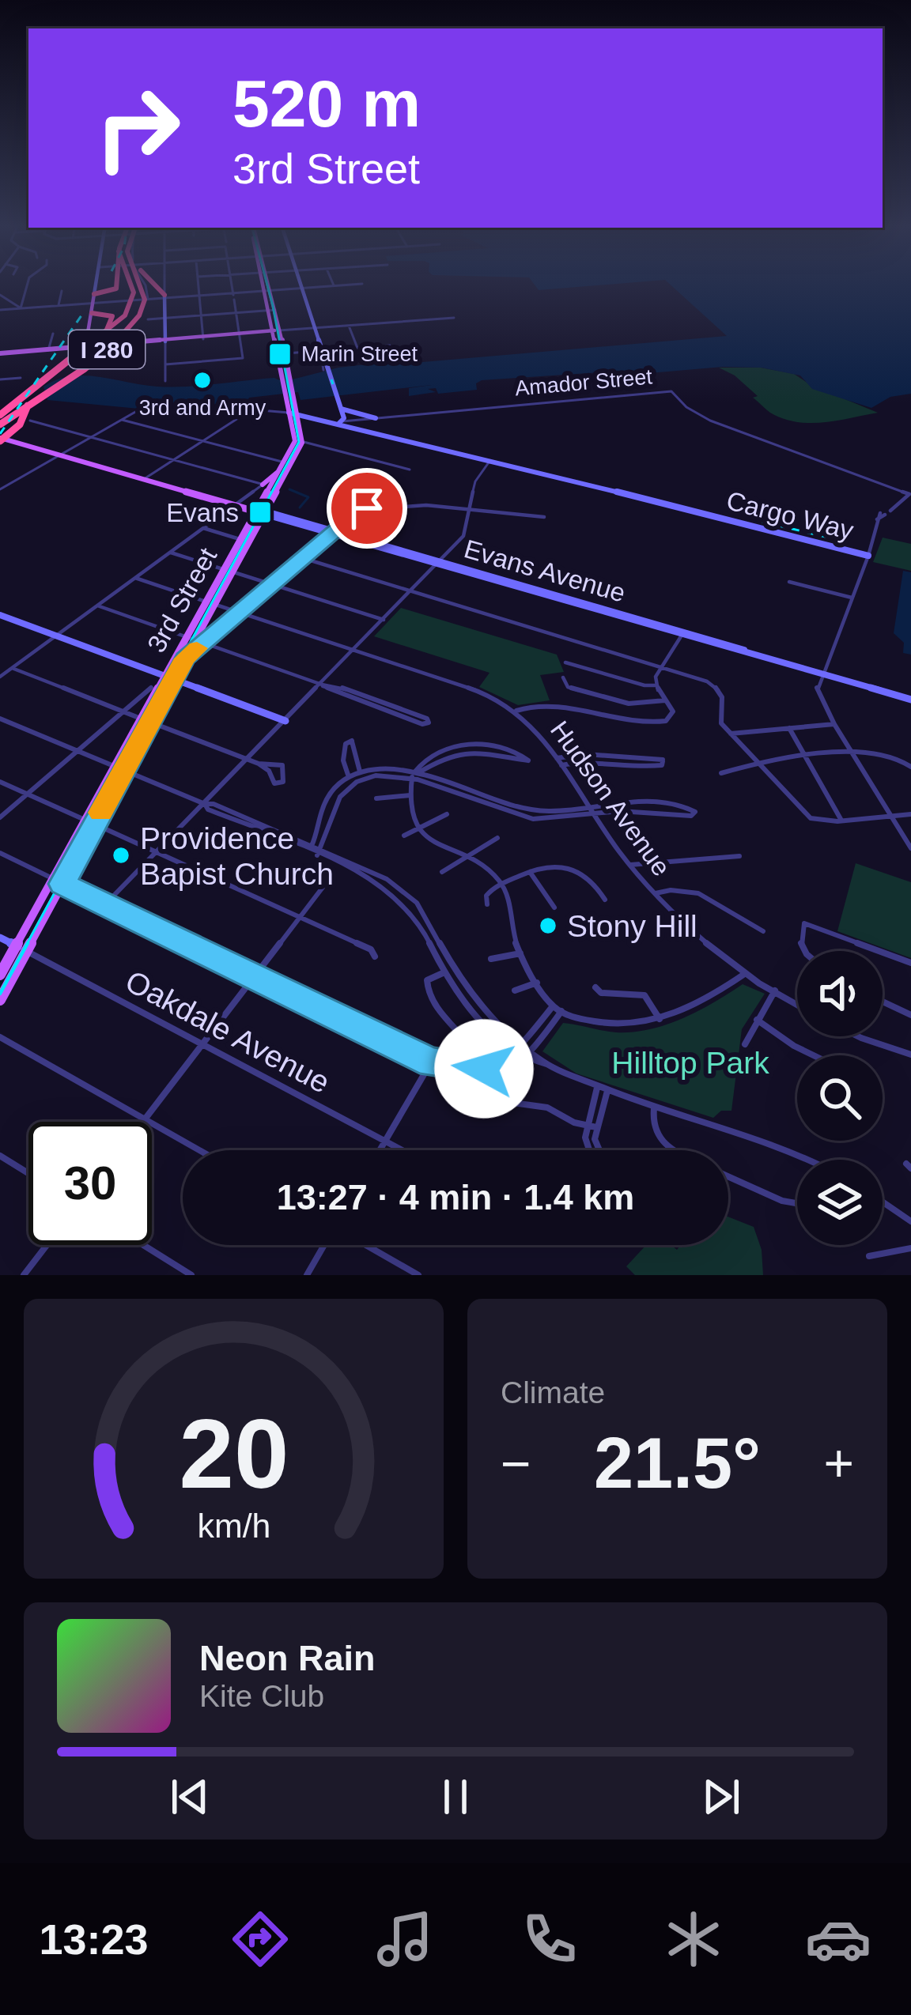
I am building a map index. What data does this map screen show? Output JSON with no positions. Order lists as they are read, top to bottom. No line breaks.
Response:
{"streets":{"highway":["I 280"],"main road":["Cargo Way","Evans Avenue","3rd Street","Oakdale Avenue"],"street":["Amador Street","Hudson Avenue"]},"crossings":[["Amador Street","Cargo Way"],["Evans Avenue","3rd Street"],["3rd Street","Hudson Avenue"],["3rd Street","Oakdale Avenue"]],"parks":["Hilltop Park"],"places":{"transit":["Marin Street","Evans"],"other":["3rd and Army","Providence Bapist Church","Stony Hill"]},"page":{"turn":["520 m","3rd Street"],"limit":"30","trip":"13:27 · 4 min · 1.4 km","tile":"Climate","heat":["−","21.5°","+"],"song":["Neon Rain","Kite Club"],"tabs":"13:23","gauge":["20","km/h"]}}
